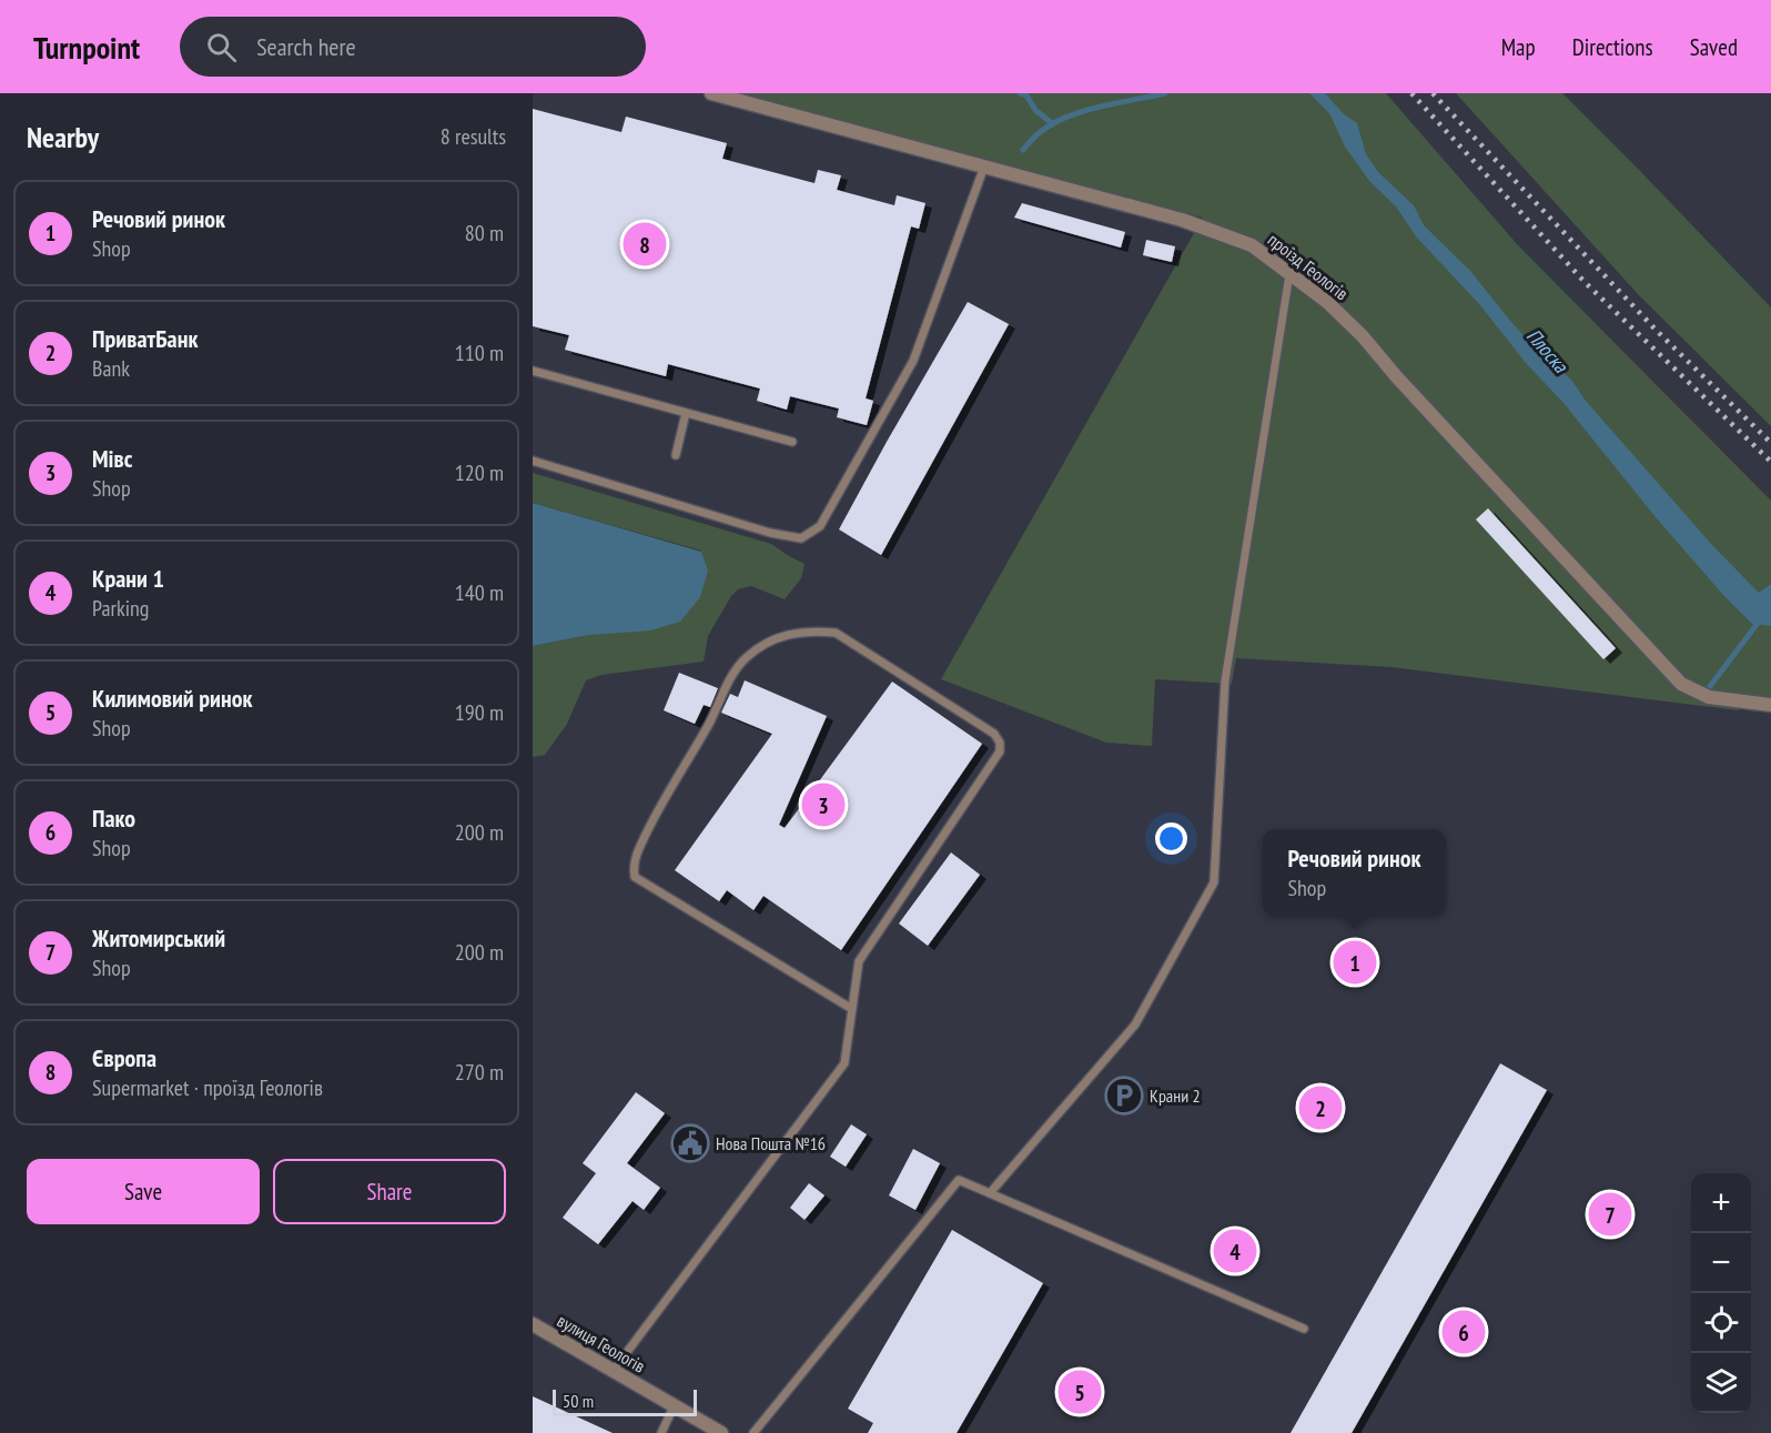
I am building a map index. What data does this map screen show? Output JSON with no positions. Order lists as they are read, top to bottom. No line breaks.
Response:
{"streets":{"street":["проїзд Геологів","вулиця Геологів"]},"water":["Плоска"],"places":{"parking":["Крани 2"],"public building":["Нова Пошта №16"]},"scale_bar":"50 m","page":{"header":"Turnpoint","search":"Search here","nav":["Map","Directions","Saved"],"heading":["Nearby","8 results"],"list":[{"mark":"1","name":"Речовий ринок","note":"Shop","value":"80 m"},{"mark":"2","name":"ПриватБанк","note":"Bank","value":"110 m"},{"mark":"3","name":"Мівс","note":"Shop","value":"120 m"},{"mark":"4","name":"Крани 1","note":"Parking","value":"140 m"},{"mark":"5","name":"Килимовий ринок","note":"Shop","value":"190 m"},{"mark":"6","name":"Пако","note":"Shop","value":"200 m"},{"mark":"7","name":"Житомирський","note":"Shop","value":"200 m"},{"mark":"8","name":"Європа","note":"Supermarket · проїзд Геологів","value":"270 m"}],"pins":["8","3","1","2","7","4","6","5"],"popup":["Речовий ринок","Shop"],"buttons":["Save","Share"],"map_buttons":["+","−"],"scale":"50 m"}}
